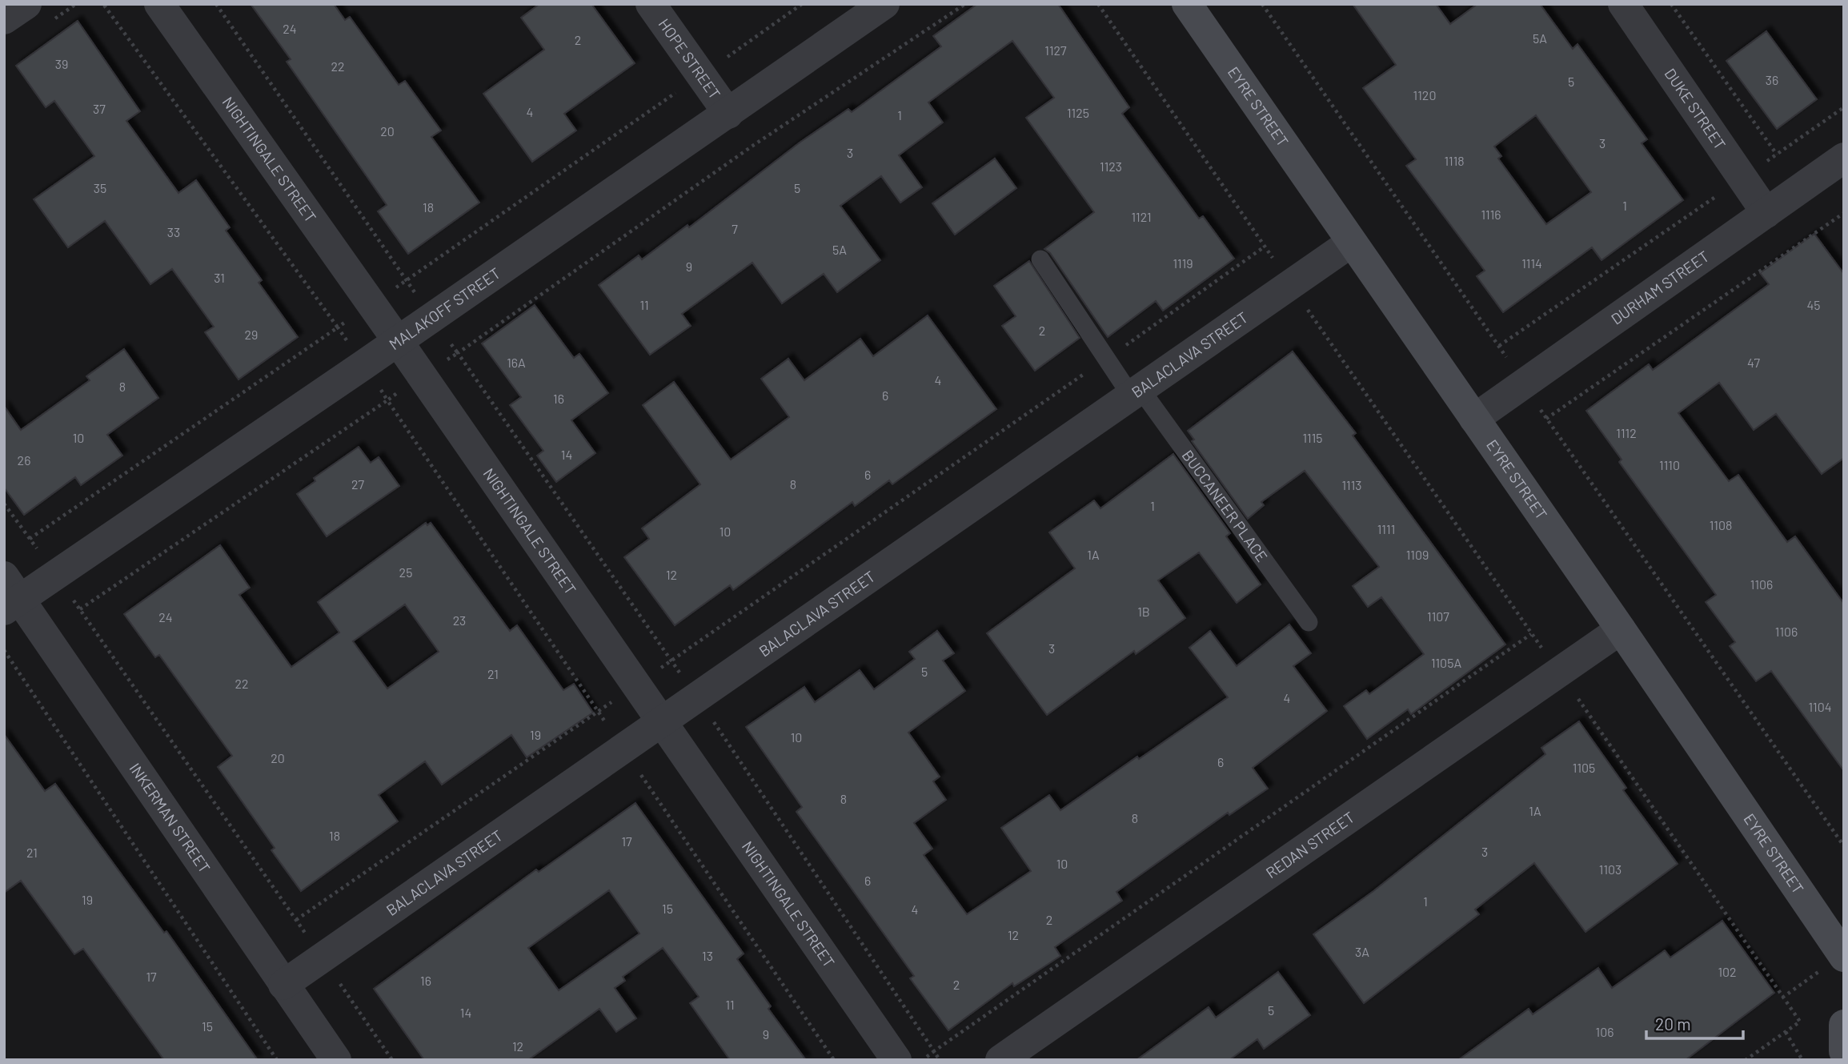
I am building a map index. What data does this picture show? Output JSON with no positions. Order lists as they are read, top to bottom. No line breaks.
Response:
{"streets":{"main road":["EYRE STREET"],"street":["HOPE STREET","DUKE STREET","NIGHTINGALE STREET","DURHAM STREET","MALAKOFF STREET","BALACLAVA STREET","INKERMAN STREET","REDAN STREET"],"lane":["BUCCANEER PLACE"]},"crossings":[["HOPE STREET","MALAKOFF STREET"],["EYRE STREET","DURHAM STREET"],["EYRE STREET","BALACLAVA STREET"],["EYRE STREET","REDAN STREET"],["DUKE STREET","DURHAM STREET"],["NIGHTINGALE STREET","MALAKOFF STREET"],["NIGHTINGALE STREET","BALACLAVA STREET"],["MALAKOFF STREET","INKERMAN STREET"],["BALACLAVA STREET","BUCCANEER PLACE"],["BALACLAVA STREET","INKERMAN STREET"]],"house_numbers":["24","5A","2","1127","39","22","36","5","1120","37","4","1125","1","20","3","3","1118","1123","35","5","1","18","1116","1121","7","33","5A","1119","1114","9","31","11","45","2","29","16A","47","4","8","6","16","1112","10","1115","14","26","1110","6","27","8","1113","1","1108","1111","10","1A","1109","25","12","1106","1B","1107","24","23","1106","3","1105A","5","21","22","4","1104","19","10","20","6","1105","8","1A","8","18","17","3","21","10","1103","6","19","1","15","4","2","12","3A","13","102","17","16","2","11","5","14","15","106","9","12"],"scale_bar":"20 m"}
